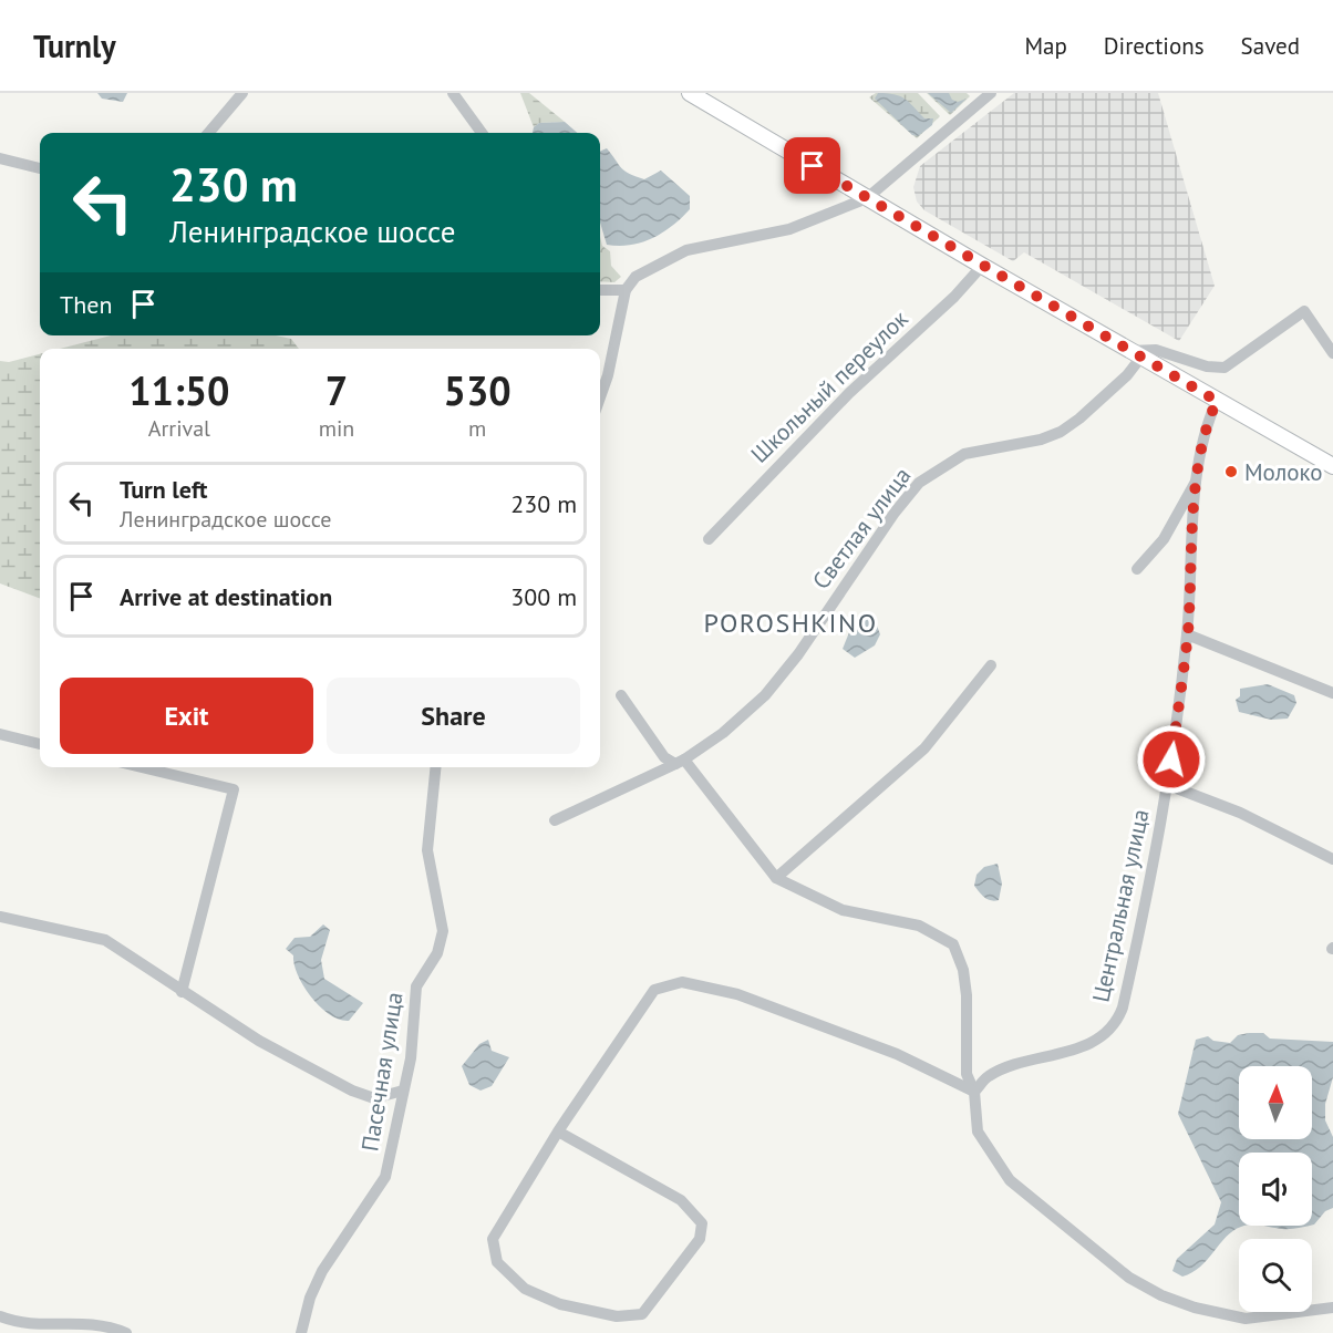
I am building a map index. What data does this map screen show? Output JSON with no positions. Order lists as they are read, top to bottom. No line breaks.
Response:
{"streets":{"street":["Школьный переулок","Светлая улица","Центральная улица","Пасечная улица"]},"districts":["POROSHKINO"],"places":["Молоко"],"north":"top","page":{"header":"Turnly","nav":["Map","Directions","Saved"],"turn":["230 m","Ленинградское шоссе"],"then":"Then","eta":["11:50","Arrival","7","min","530","m"],"list":[{"name":"Turn left","note":"Ленинградское шоссе","value":"230 m"},{"name":"Arrive at destination","value":"300 m"}],"buttons":["Exit","Share"]}}
